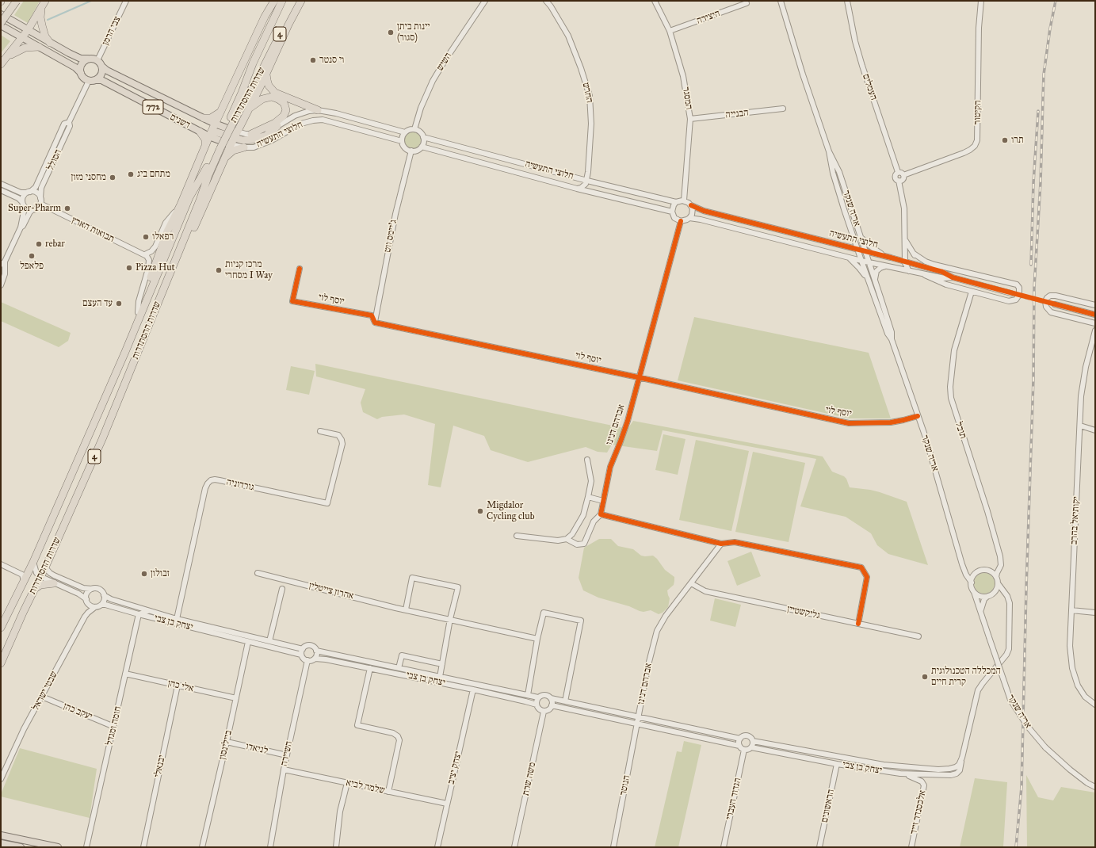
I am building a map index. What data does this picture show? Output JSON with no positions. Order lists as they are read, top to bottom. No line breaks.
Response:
{"streets":{"highway":["4","שדרות ההסתדרות"],"main road":["772","דשנים"],"street":["היצירה","צבי הרמן","השיש","העמלים","החרש","המסגר","הקיטור","הבנייה","חלוצי התעשיה","הסולל","אריה שנקר","תבואות הארץ","ג'יימס ווט","יוסף לוי","אברהם דנינו","תובל","גורדוניה","יקותיאל בהרב","אהרון צייטלין","גליקשטיין","יצחק בן צבי","אלי כהן","שבטי ישראל","יעקב כהן","חומה ומגדל","ביילינסון","לניאדו","השיירה","יבנאלי","יצחק יציב","משה שרת","הנוטר","שלמה לביא","הגדוד העברי","הראשונים","אלכסנדר זייד"]},"crossings":[["היצירה","המסגר"],["צבי הרמן","דשנים"],["צבי הרמן","הסולל"],["השיש","חלוצי התעשיה"],["השיש","ג'יימס ווט"],["העמלים","הקיטור"],["החרש","חלוצי התעשיה"],["שדרות ההסתדרות","יצחק בן צבי"],["המסגר","הבנייה"],["המסגר","חלוצי התעשיה"],["המסגר","אברהם דנינו"],["דשנים","חלוצי התעשיה"],["דשנים","הסולל"],["חלוצי התעשיה","אריה שנקר"],["חלוצי התעשיה","ג'יימס ווט"],["חלוצי התעשיה","אברהם דנינו"],["הסולל","תבואות הארץ"],["אריה שנקר","יוסף לוי"],["אריה שנקר","תובל"],["אריה שנקר","יצחק בן צבי"],["ג'יימס ווט","יוסף לוי"],["יוסף לוי","אברהם דנינו"],["אברהם דנינו","גליקשטיין"],["אברהם דנינו","הנוטר"],["תובל","יצחק בן צבי"],["גורדוניה","יצחק בן צבי"],["יצחק בן צבי","שבטי ישראל"],["יצחק בן צבי","חומה ומגדל"],["יצחק בן צבי","ביילינסון"],["יצחק בן צבי","השיירה"],["יצחק בן צבי","יצחק יציב"],["יצחק בן צבי","משה שרת"],["יצחק בן צבי","הגדוד העברי"],["יצחק בן צבי","הראשונים"],["יצחק בן צבי","אלכסנדר זייד"],["אלי כהן","חומה ומגדל"],["אלי כהן","ביילינסון"],["אלי כהן","יבנאלי"],["שבטי ישראל","יעקב כהן"],["יעקב כהן","חומה ומגדל"],["ביילינסון","לניאדו"],["לניאדו","השיירה"],["השיירה","שלמה לביא"],["יצחק יציב","שלמה לביא"]],"places":["יינות ביתן (סגור)","וי סנטר","תרו","מתחם ביג","מחסני מזון","Super-Pharm","רפאלו","rebar","פלאפל","Pizza Hut","מרכז קניות מסחרי I Way","עד העצם","Migdalor Cycling club","זבולון","המכללה הטכנולוגית קרית חיים"]}
